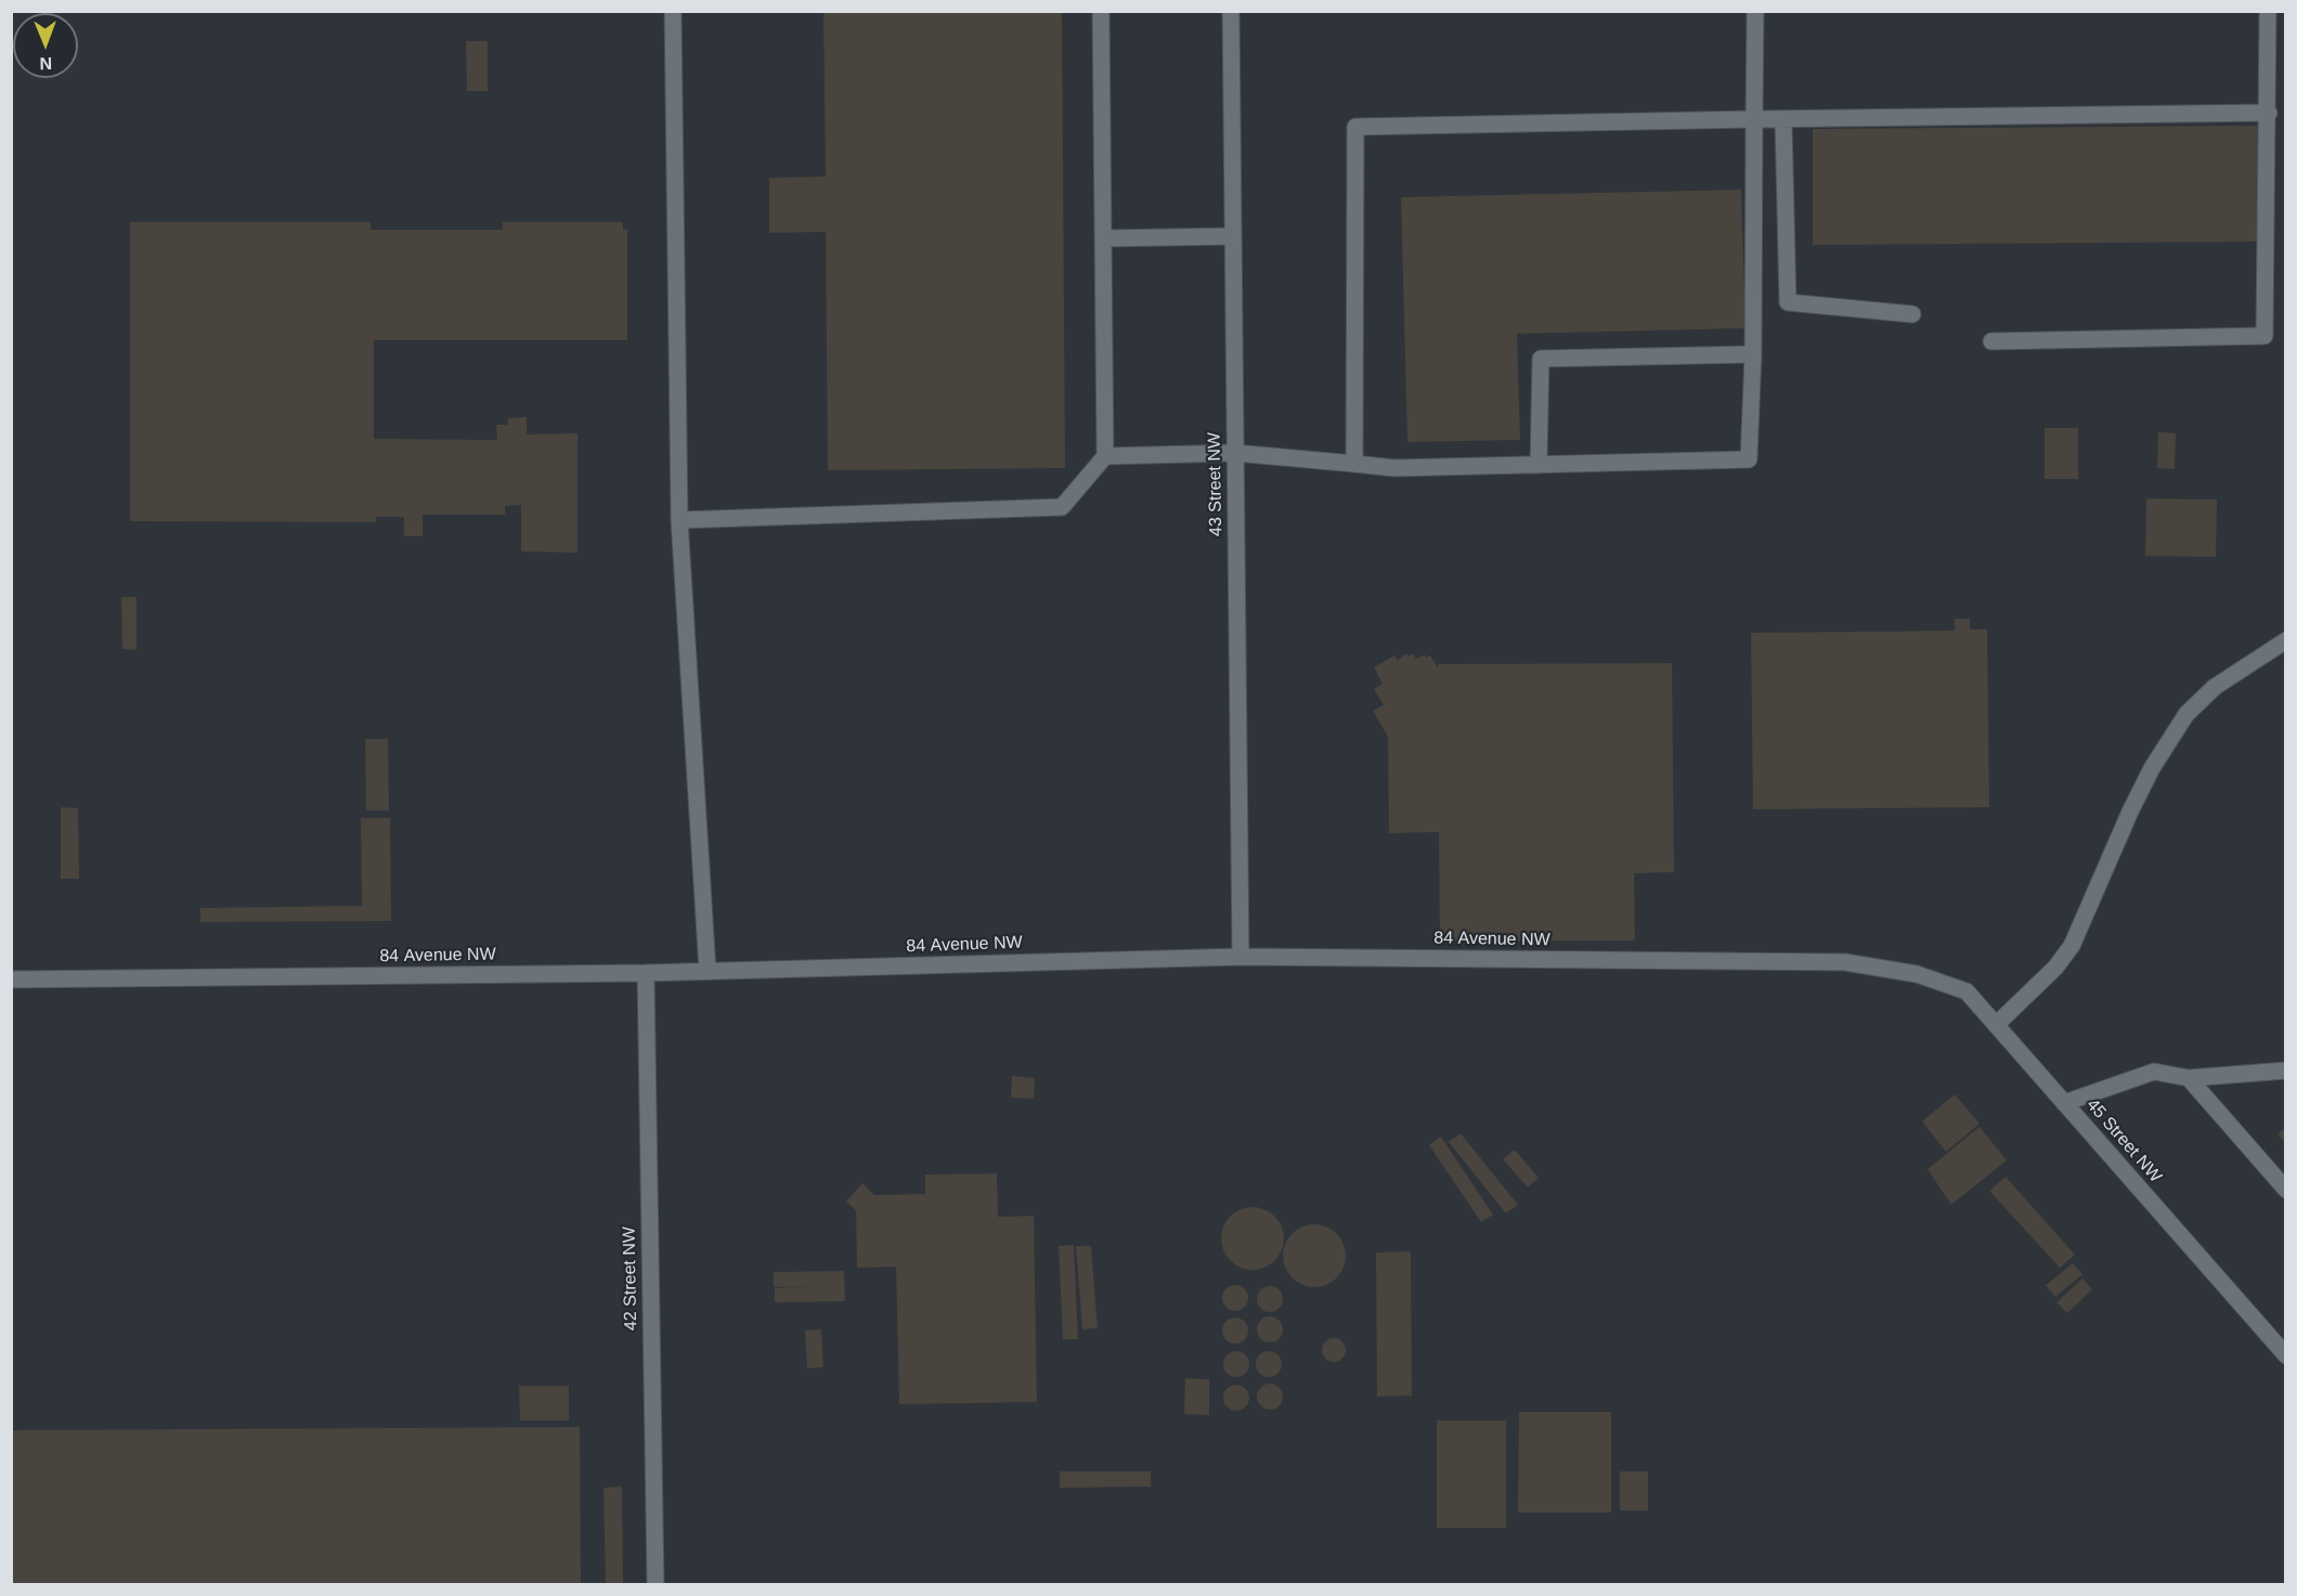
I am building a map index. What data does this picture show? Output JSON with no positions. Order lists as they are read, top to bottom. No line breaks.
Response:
{"streets":{"street":["43 Street NW","84 Avenue NW","45 Street NW","42 Street NW"]},"crossings":[["43 Street NW","84 Avenue NW"],["84 Avenue NW","45 Street NW"],["84 Avenue NW","42 Street NW"]],"north":"bottom"}
